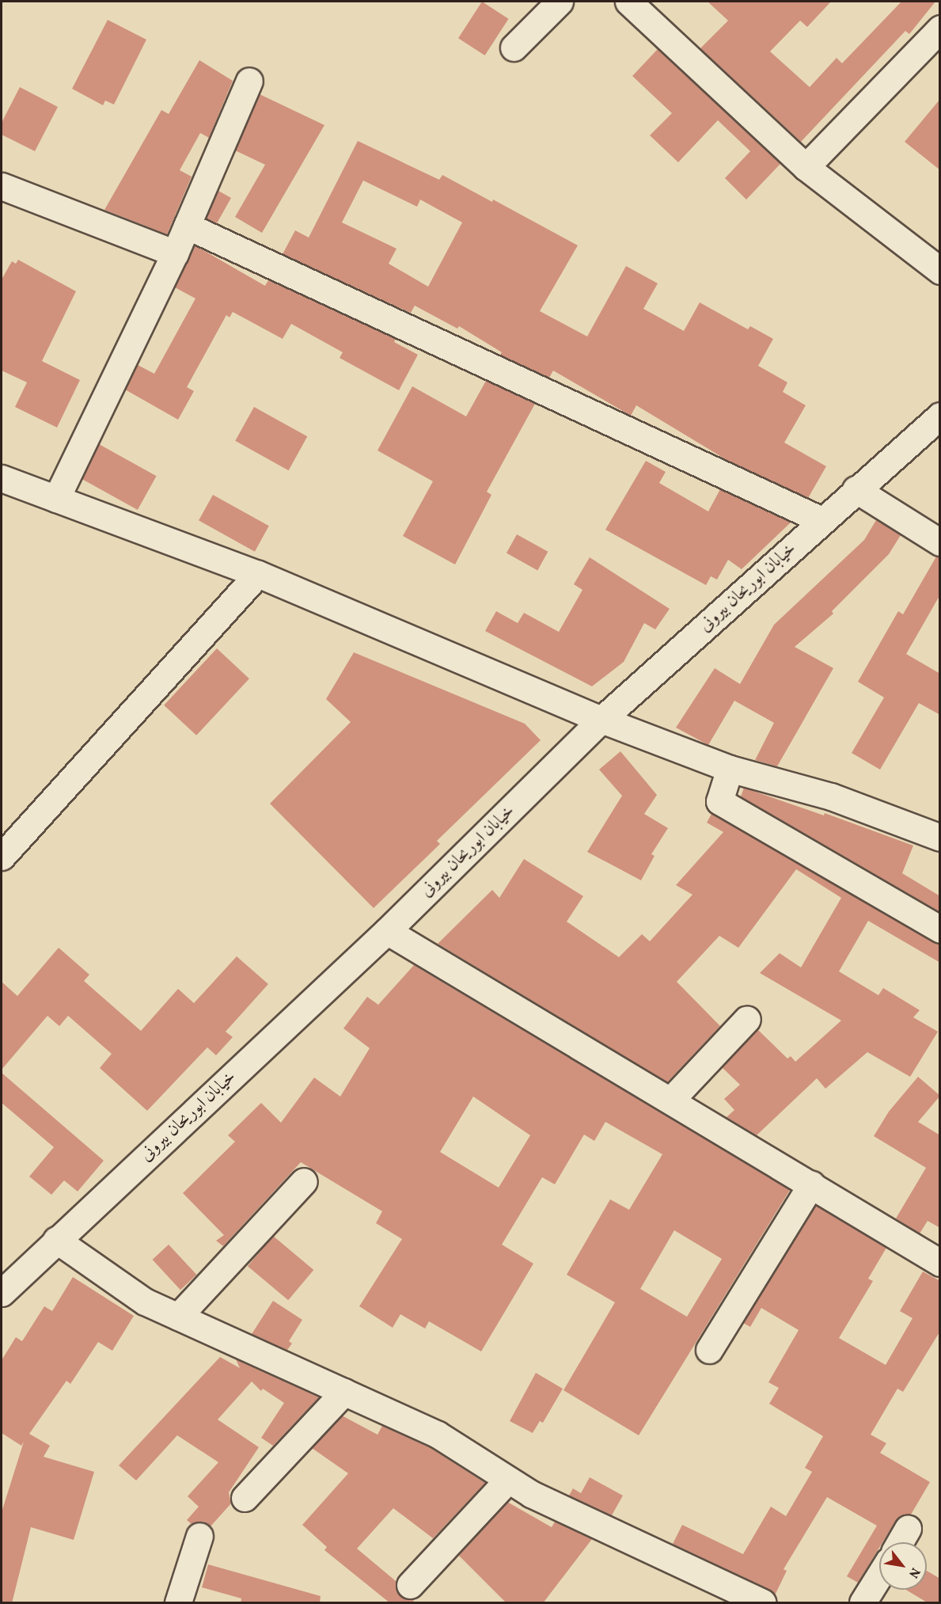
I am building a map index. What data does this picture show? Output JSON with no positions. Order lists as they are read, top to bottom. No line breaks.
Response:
{"streets":{"street":["خیابان ابوریحان بیرونی"]},"north":"bottom right"}
